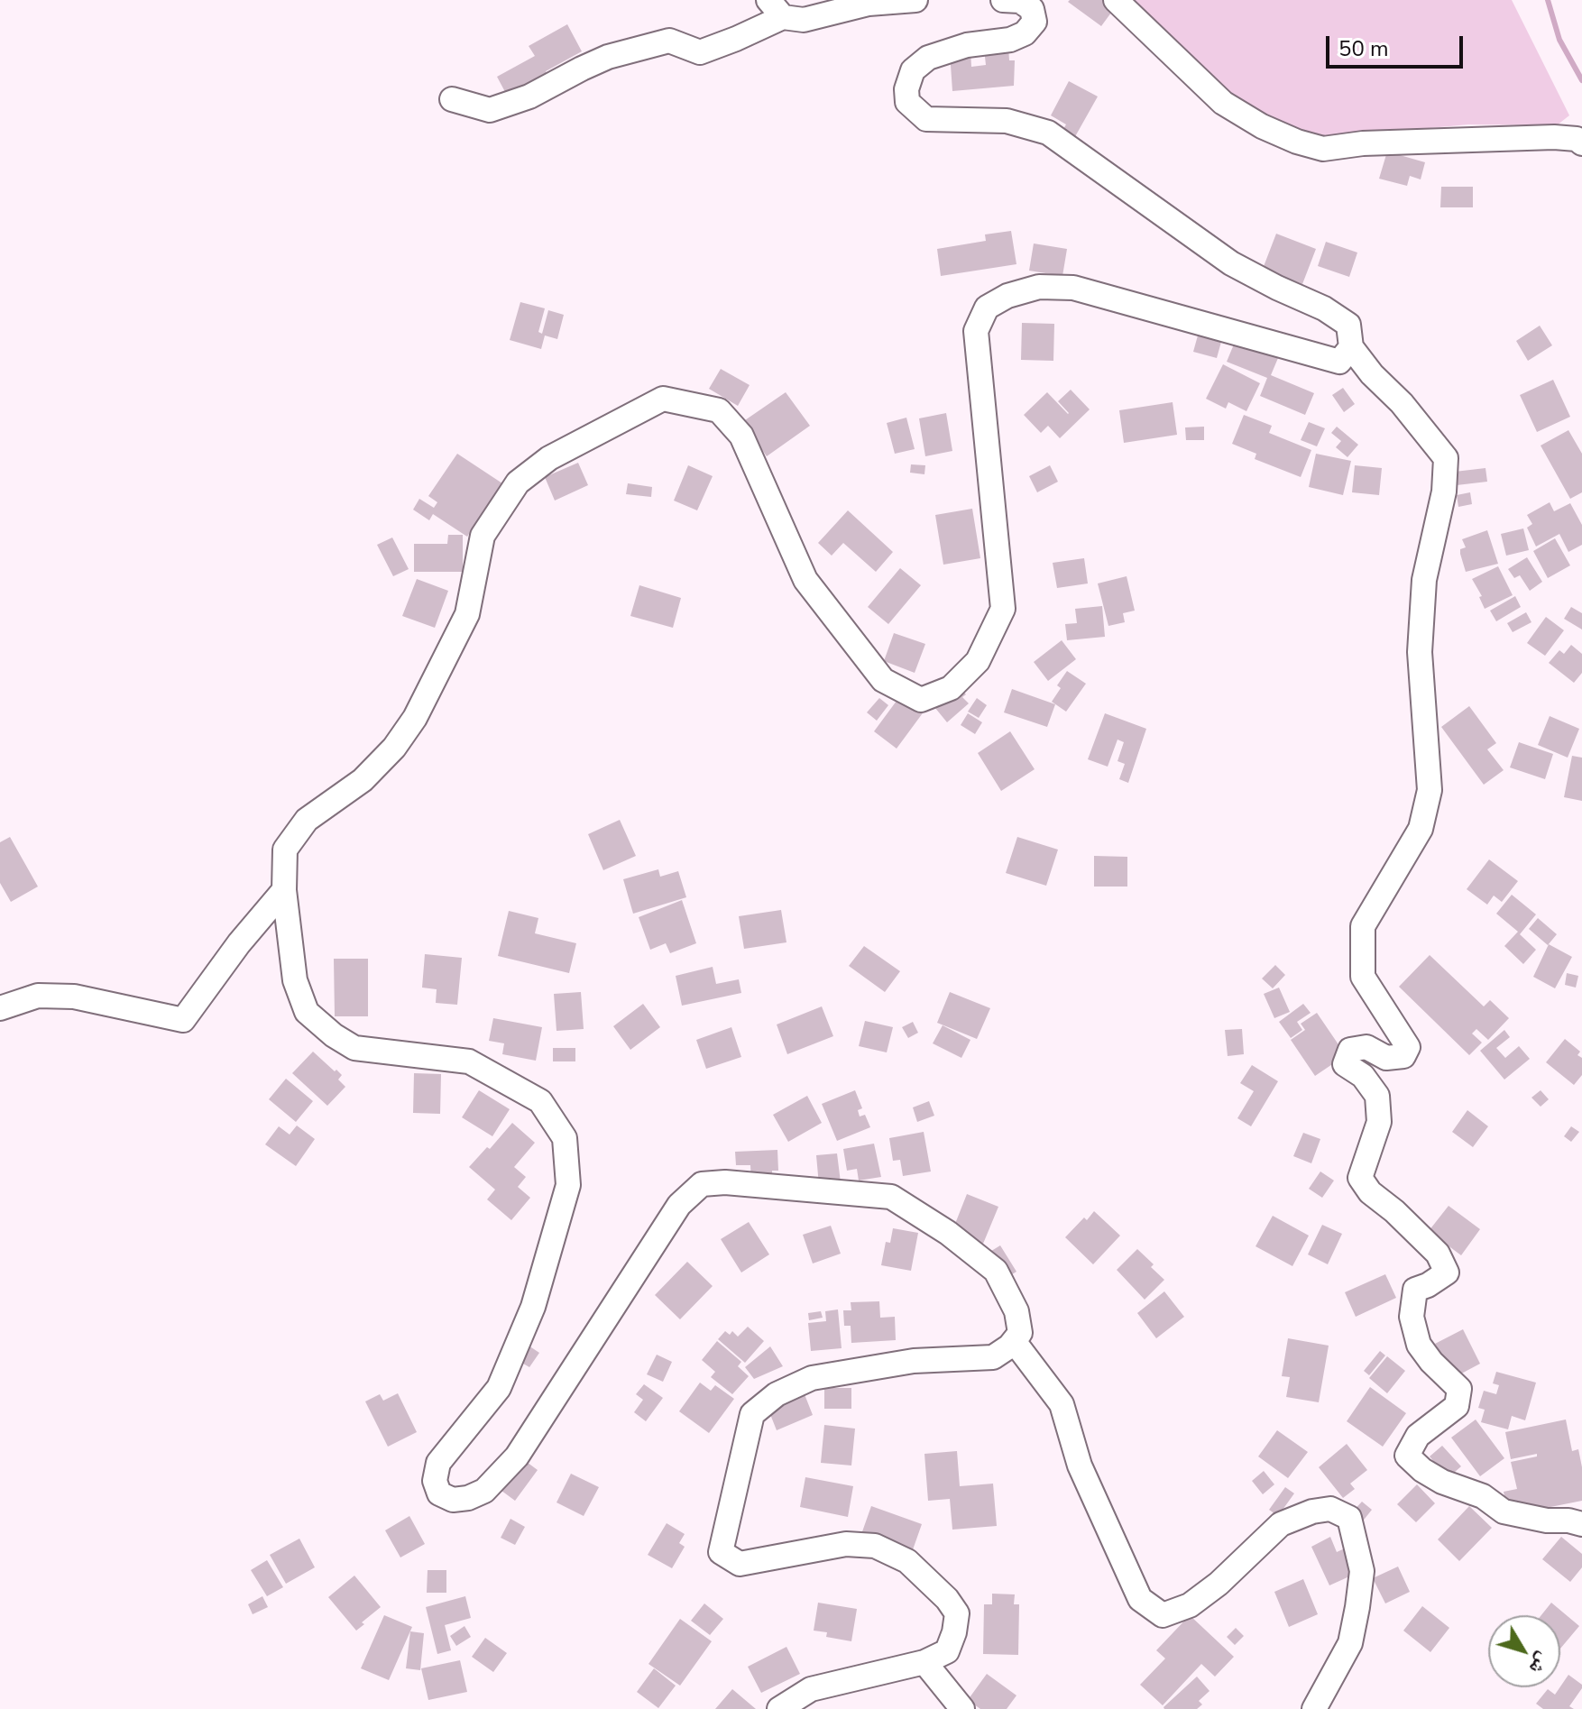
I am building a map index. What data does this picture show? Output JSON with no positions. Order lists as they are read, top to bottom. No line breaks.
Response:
{"scale_bar":"50 m","north":"bottom right"}
